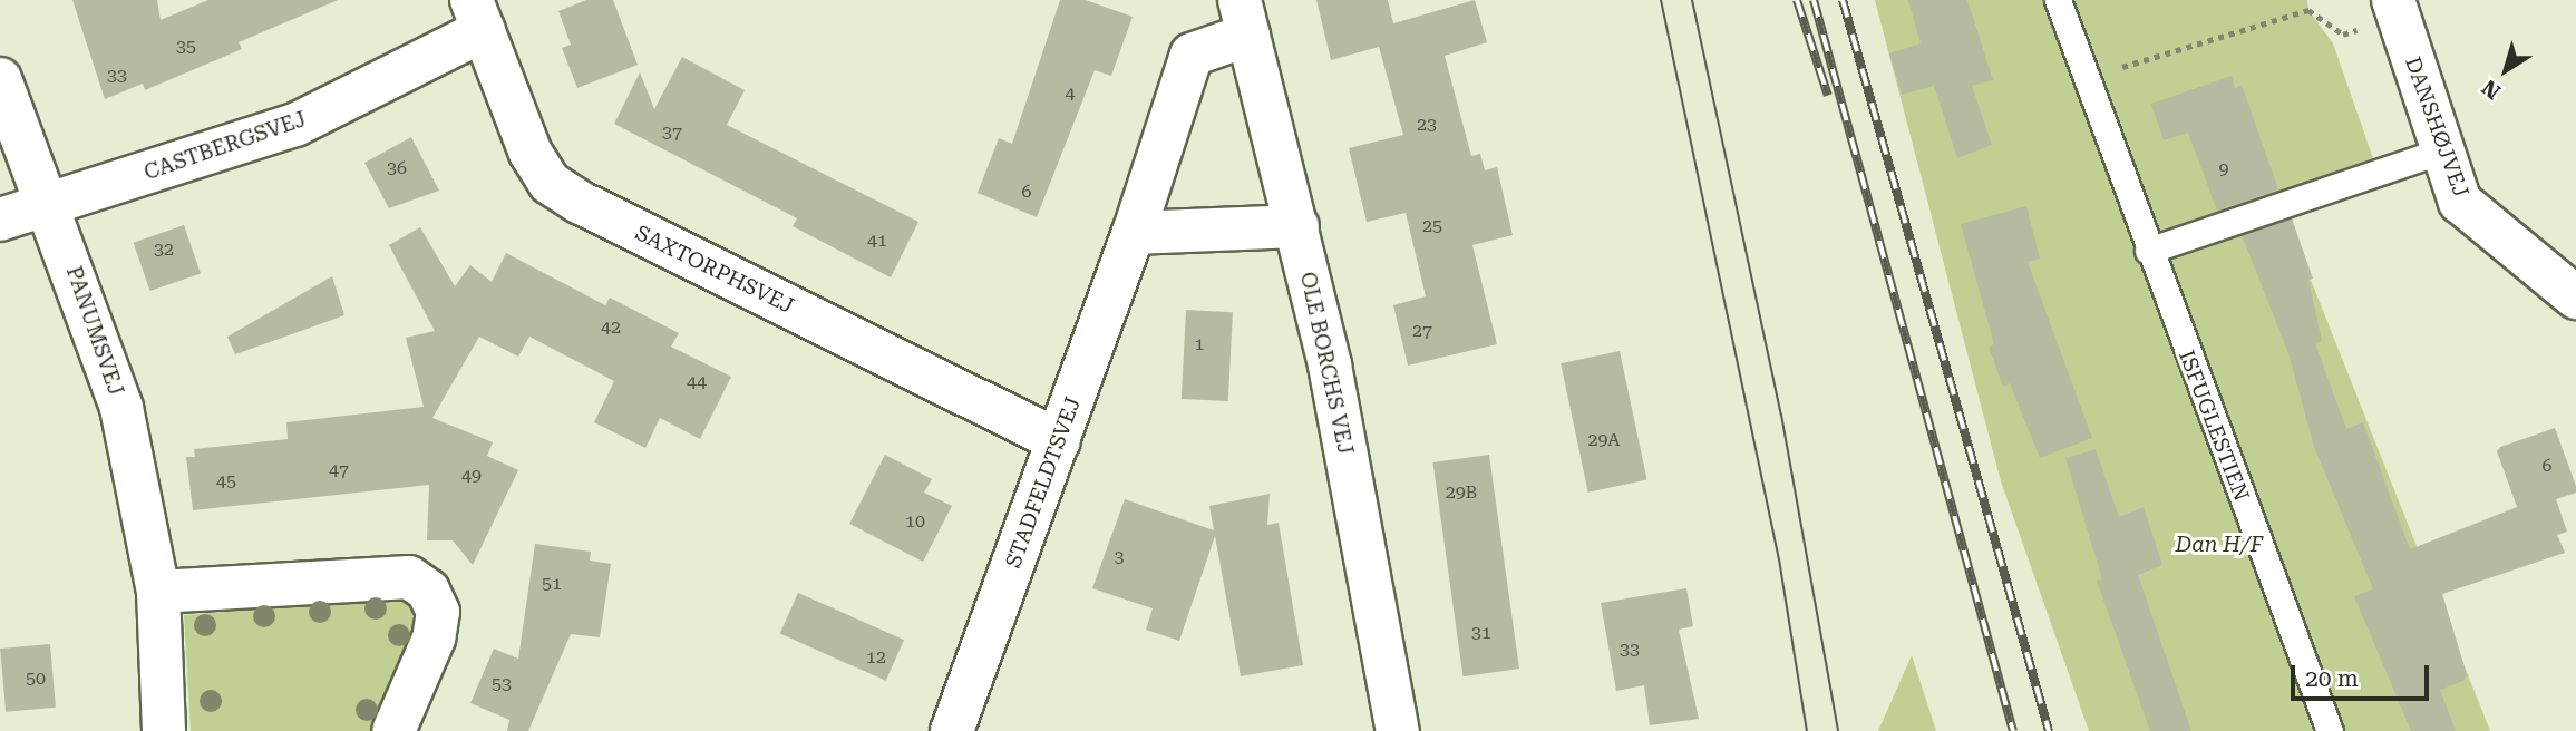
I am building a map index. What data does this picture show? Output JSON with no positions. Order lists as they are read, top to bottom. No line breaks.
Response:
{"streets":{"street":["DANSHØJVEJ","CASTBERGSVEJ","SAXTORPHSVEJ","PANUMSVEJ","OLE BORCHS VEJ","STADFELDTSVEJ"],"lane":["ISFUGLESTIEN"]},"crossings":[["CASTBERGSVEJ","SAXTORPHSVEJ"],["CASTBERGSVEJ","PANUMSVEJ"],["SAXTORPHSVEJ","STADFELDTSVEJ"],["OLE BORCHS VEJ","STADFELDTSVEJ"]],"parks":["Dan H/F"],"house_numbers":["35","33","4","23","37","36","9","6","25","41","32","42","27","1","44","29A","6","47","49","45","29B","10","3","51","31","33","12","50","53"],"scale_bar":"20 m","north":"bottom left"}
